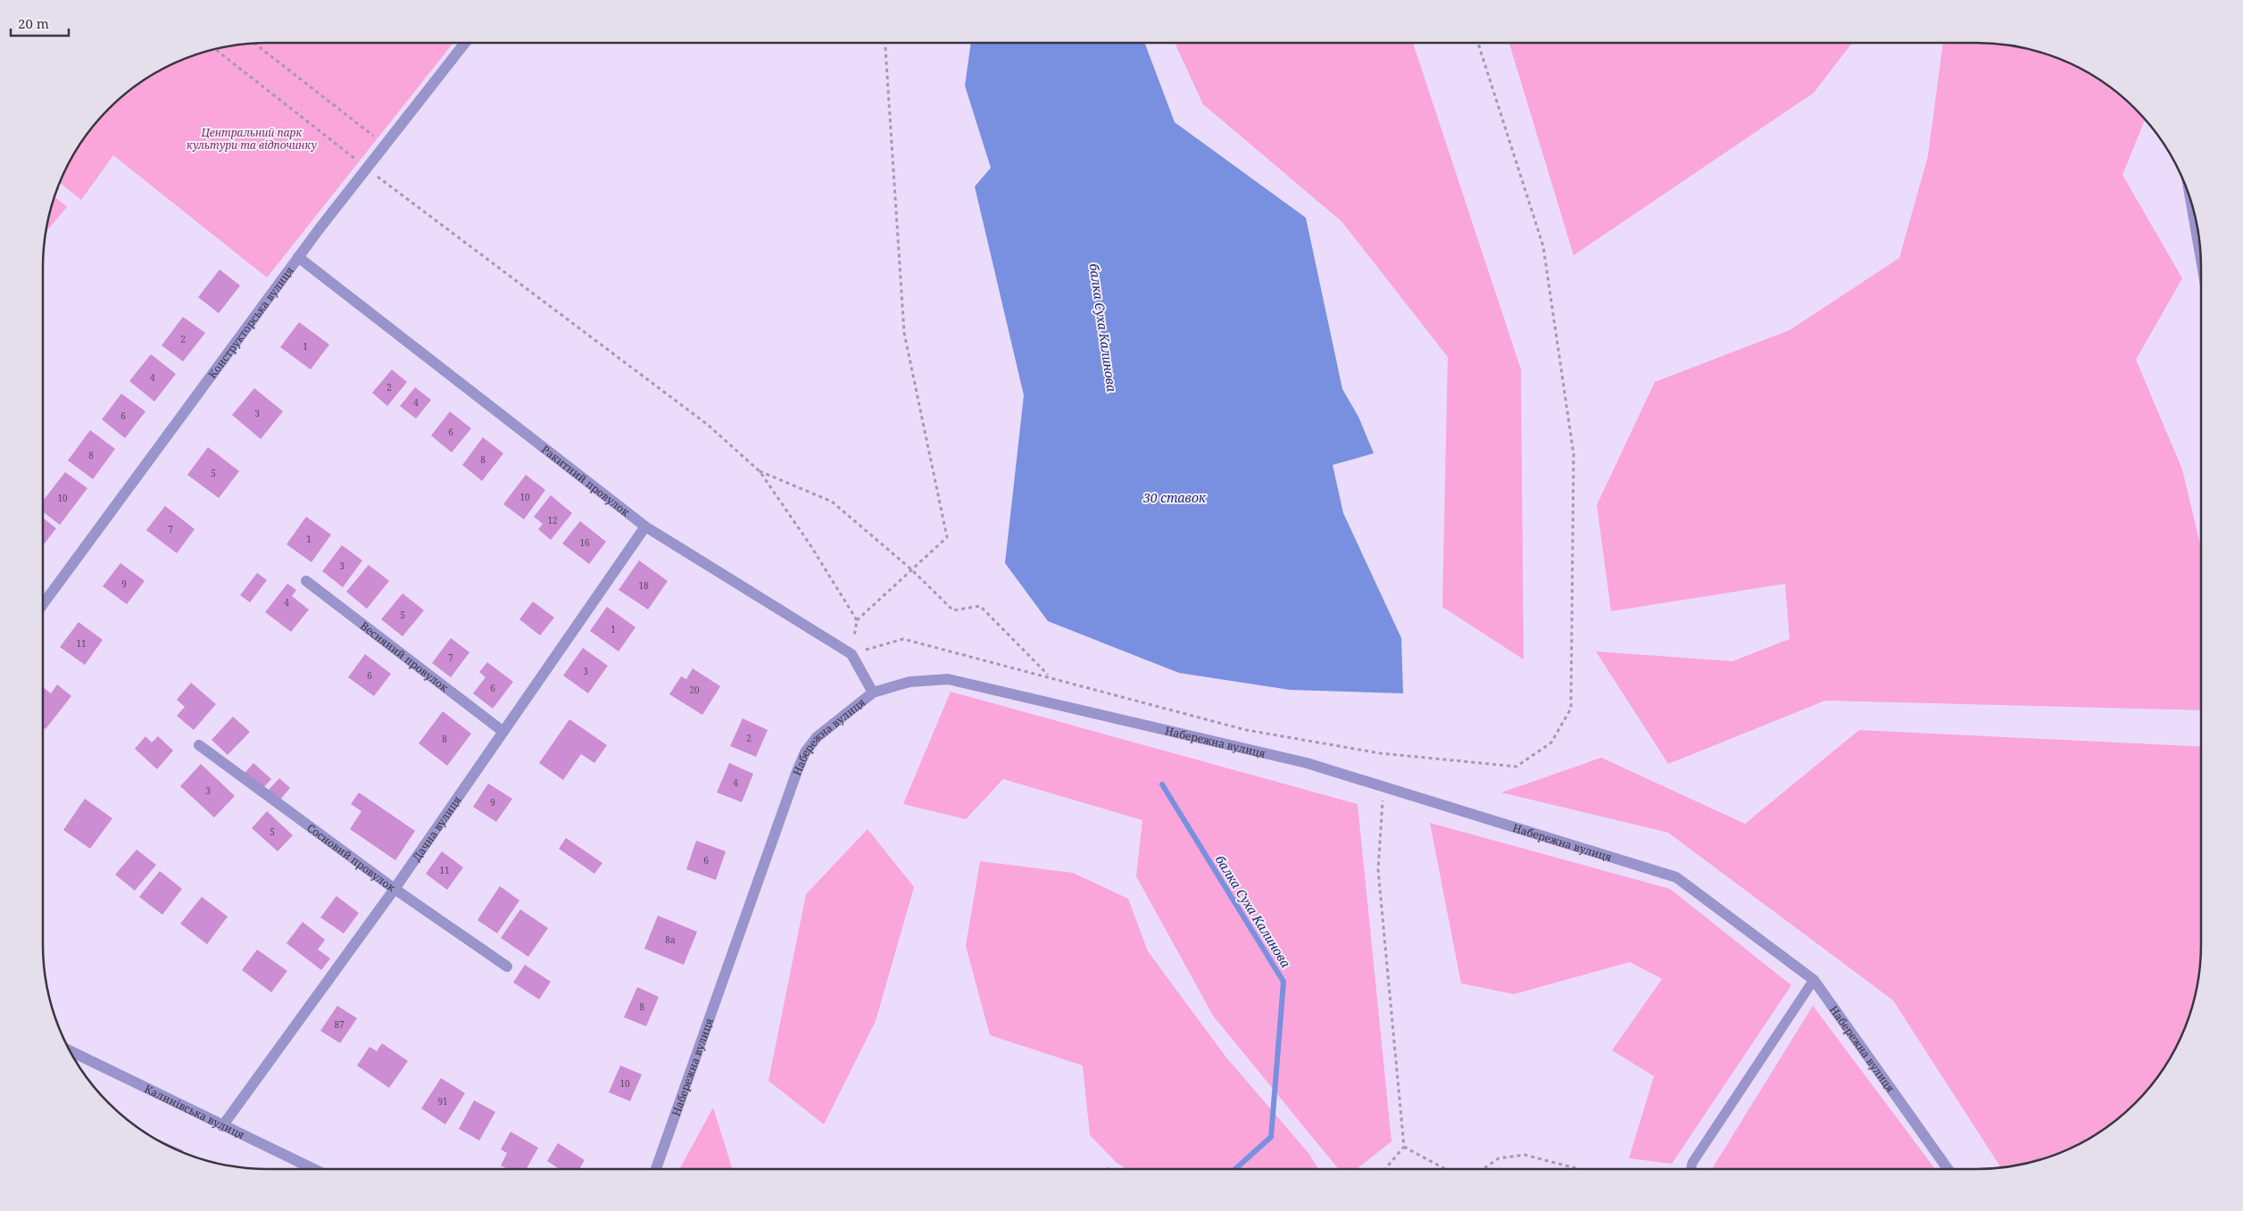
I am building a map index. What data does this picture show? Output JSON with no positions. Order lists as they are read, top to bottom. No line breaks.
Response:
{"streets":{"street":["Конструкторська вулиця","Ракитний провулок","Весняний провулок","Набережна вулиця","Дачна вулиця","Сосновий провулок","Калинівська вулиця"]},"crossings":[["Конструкторська вулиця","Ракитний провулок"],["Ракитний провулок","Набережна вулиця"],["Ракитний провулок","Дачна вулиця"],["Весняний провулок","Дачна вулиця"],["Дачна вулиця","Сосновий провулок"],["Дачна вулиця","Калинівська вулиця"]],"water":["балка Суха Калинова","30 ставок"],"parks":["Центральний парк культури та відпочинку"],"house_numbers":["2","1","4","2","4","3","6","6","8","8","5","10","10","12","7","1","16","3","9","18","4","5","1","11","7","3","6","6","20","2","8","4","3","9","5","6","11","8а","8","87","10","91"],"scale_bar":"20 m"}
